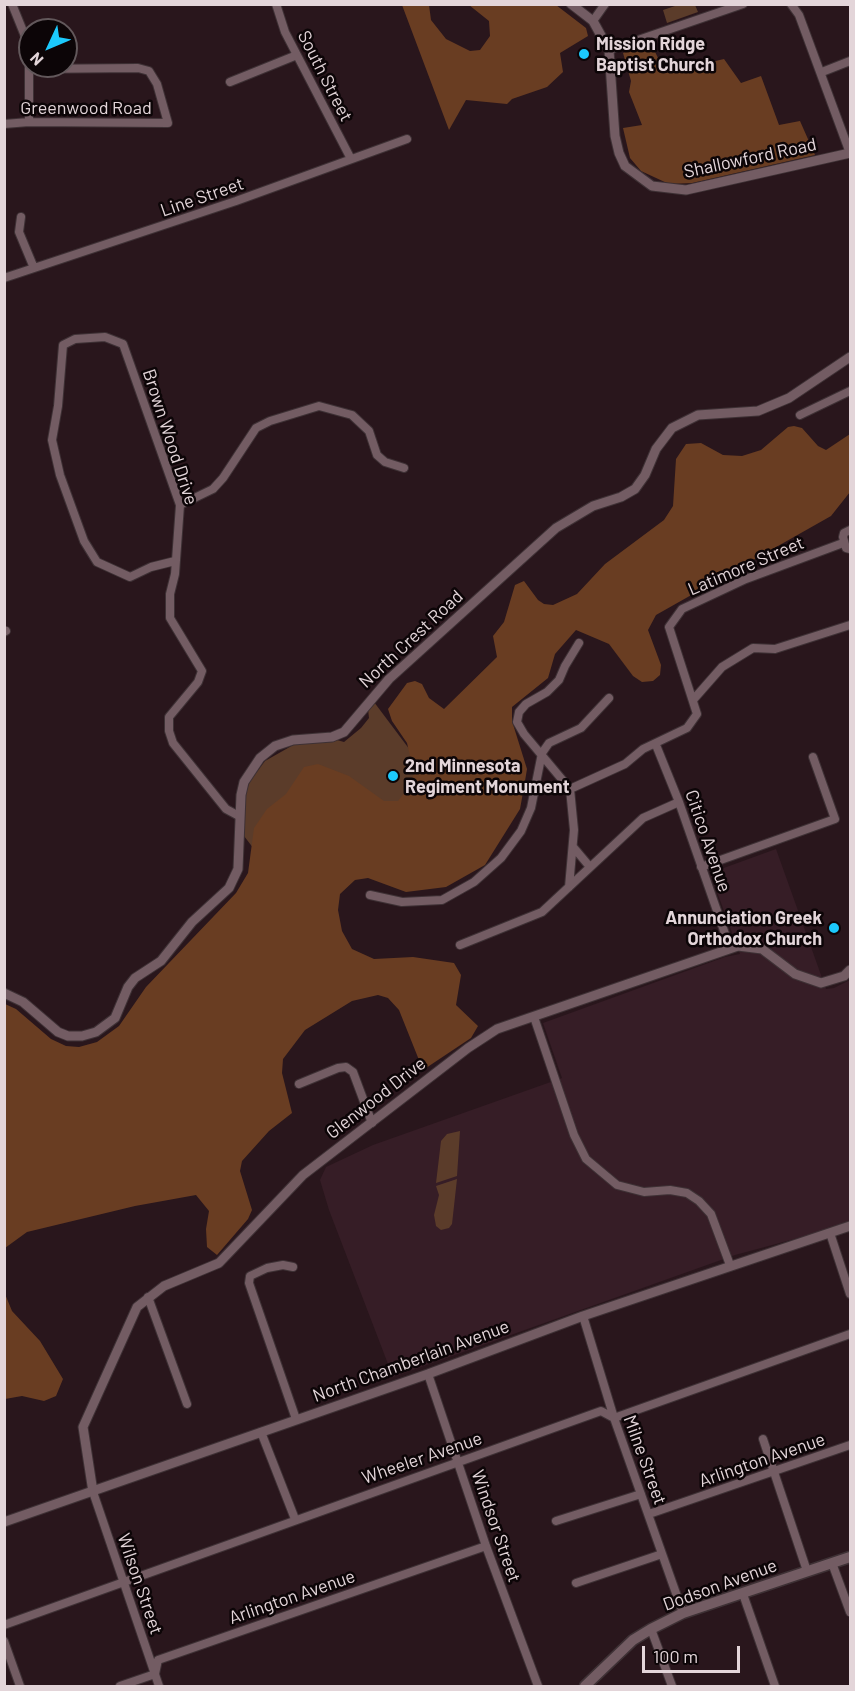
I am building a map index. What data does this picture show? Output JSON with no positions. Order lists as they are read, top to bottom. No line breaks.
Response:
{"streets":{"main road":["Dodson Avenue"],"street":["South Street","Greenwood Road","Shallowford Road","Line Street","Brown Wood Drive","Latimore Street","North Crest Road","Citico Avenue","Glenwood Drive","North Chamberlain Avenue","Wheeler Avenue","Milne Street","Arlington Avenue","Windsor Street","Wilson Street"]},"crossings":[["South Street","Line Street"],["Brown Wood Drive","North Crest Road"],["Citico Avenue","Glenwood Drive"],["Glenwood Drive","North Chamberlain Avenue"],["Glenwood Drive","Wilson Street"],["North Chamberlain Avenue","Milne Street"],["North Chamberlain Avenue","Windsor Street"],["North Chamberlain Avenue","Wilson Street"],["Wheeler Avenue","Milne Street"],["Wheeler Avenue","Windsor Street"],["Wheeler Avenue","Wilson Street"],["Milne Street","Arlington Avenue"],["Milne Street","Dodson Avenue"],["Arlington Avenue","Windsor Street"],["Arlington Avenue","Wilson Street"]],"places":["Mission Ridge Baptist Church","2nd Minnesota Regiment Monument","Annunciation Greek Orthodox Church"],"scale_bar":"100 m","north":"bottom left"}
